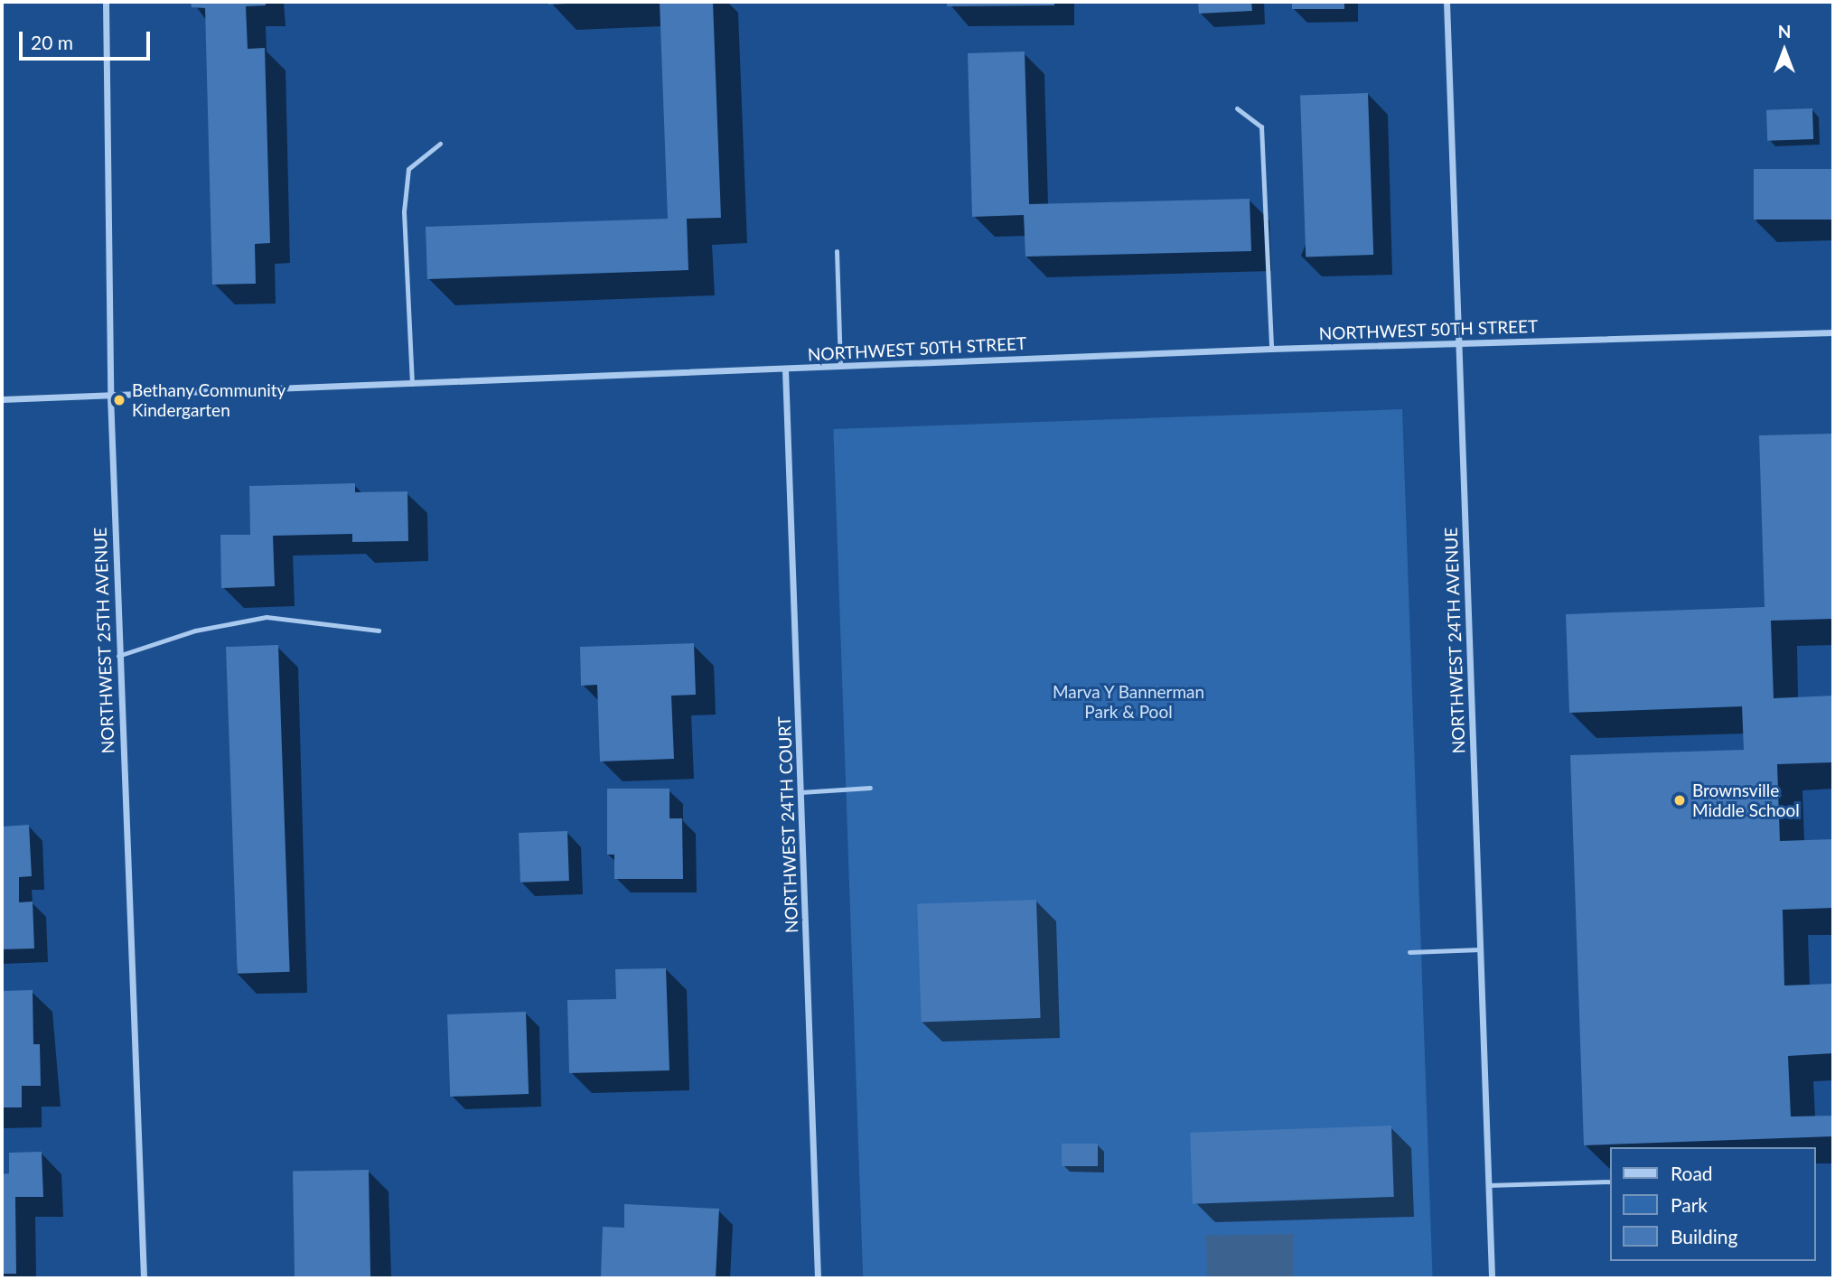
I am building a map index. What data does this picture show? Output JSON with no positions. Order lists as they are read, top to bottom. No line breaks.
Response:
{"streets":{"street":["NORTHWEST 50TH STREET","NORTHWEST 25TH AVENUE","NORTHWEST 24TH AVENUE","NORTHWEST 24TH COURT"]},"crossings":[["NORTHWEST 50TH STREET","NORTHWEST 25TH AVENUE"],["NORTHWEST 50TH STREET","NORTHWEST 24TH AVENUE"],["NORTHWEST 50TH STREET","NORTHWEST 24TH COURT"]],"parks":["Marva Y Bannerman Park & Pool"],"places":["Bethany Community Kindergarten","Brownsville Middle School"],"legend":["Road","Park","Building"],"scale_bar":"20 m","north":"top"}
